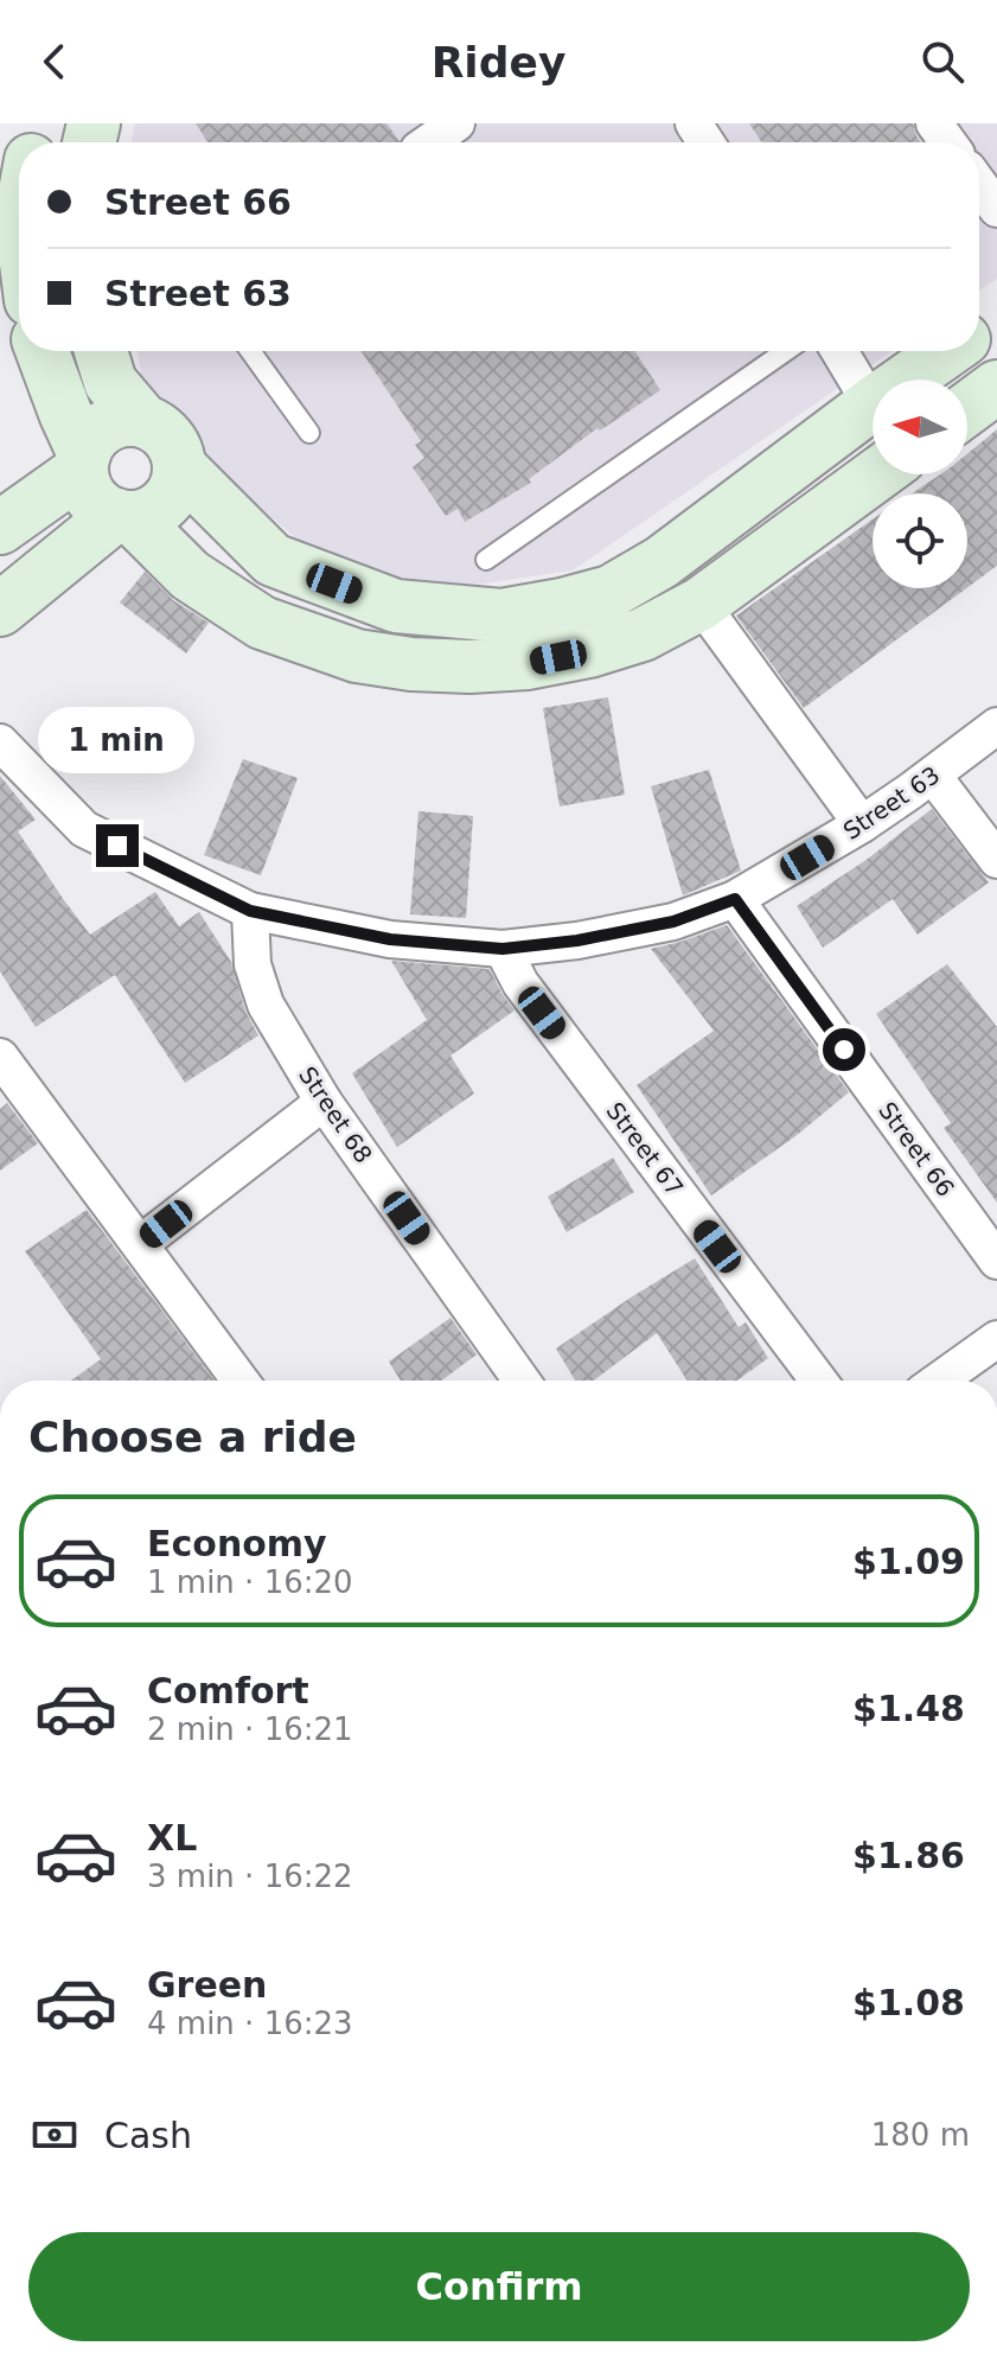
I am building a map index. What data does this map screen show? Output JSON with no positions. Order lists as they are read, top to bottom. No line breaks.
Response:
{"streets":{"street":["Street 63","Street 68","Street 67","Street 66"]},"crossings":[["Street 63","Street 68"],["Street 63","Street 67"],["Street 63","Street 66"]],"north":"left","page":{"header":"Ridey","banner":["Street 66","Street 63"],"bubble":"1 min","heading":"Choose a ride","list":[{"name":"Economy","note":"1 min · 16:20","value":"$1.09"},{"name":"Comfort","note":"2 min · 16:21","value":"$1.48"},{"name":"XL","note":"3 min · 16:22","value":"$1.86"},{"name":"Green","note":"4 min · 16:23","value":"$1.08"}],"pay":["Cash","180 m"],"buttons":"Confirm"}}
